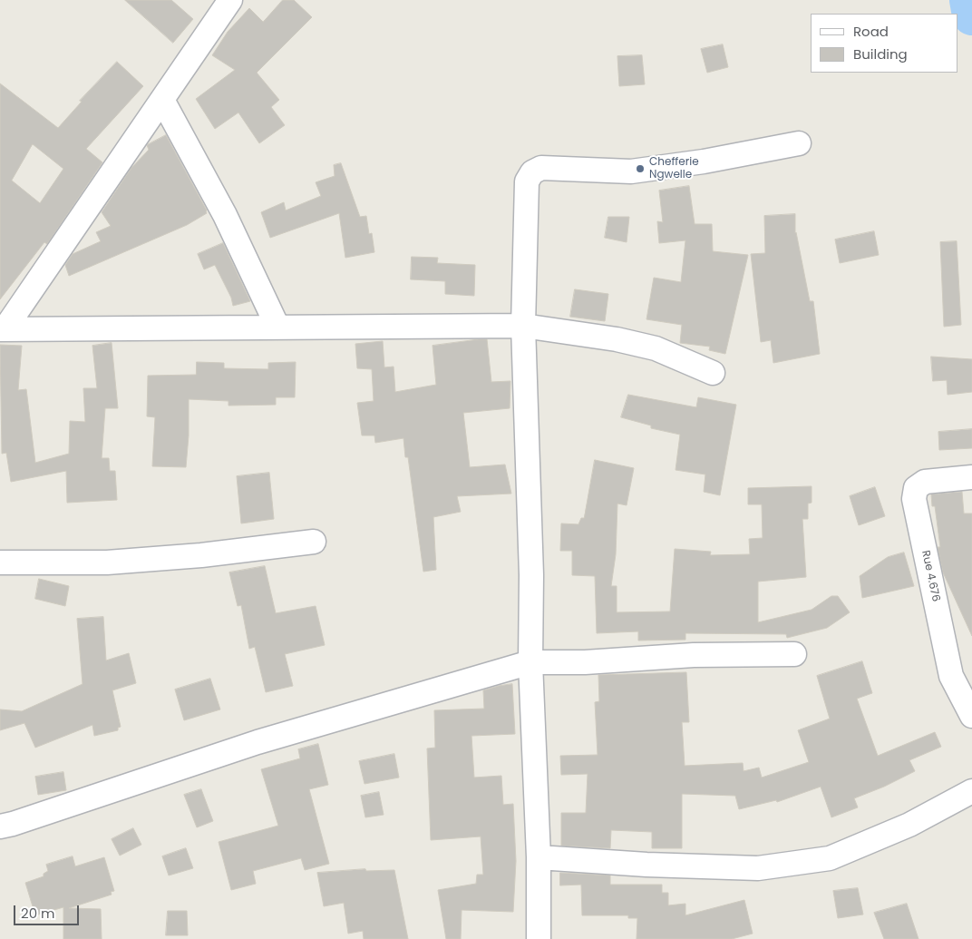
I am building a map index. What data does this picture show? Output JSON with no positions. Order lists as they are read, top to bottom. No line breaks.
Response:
{"streets":{"street":["Rue 4.676"]},"places":["Chefferie Ngwelle"],"legend":["Road","Building"],"scale_bar":"20 m"}
